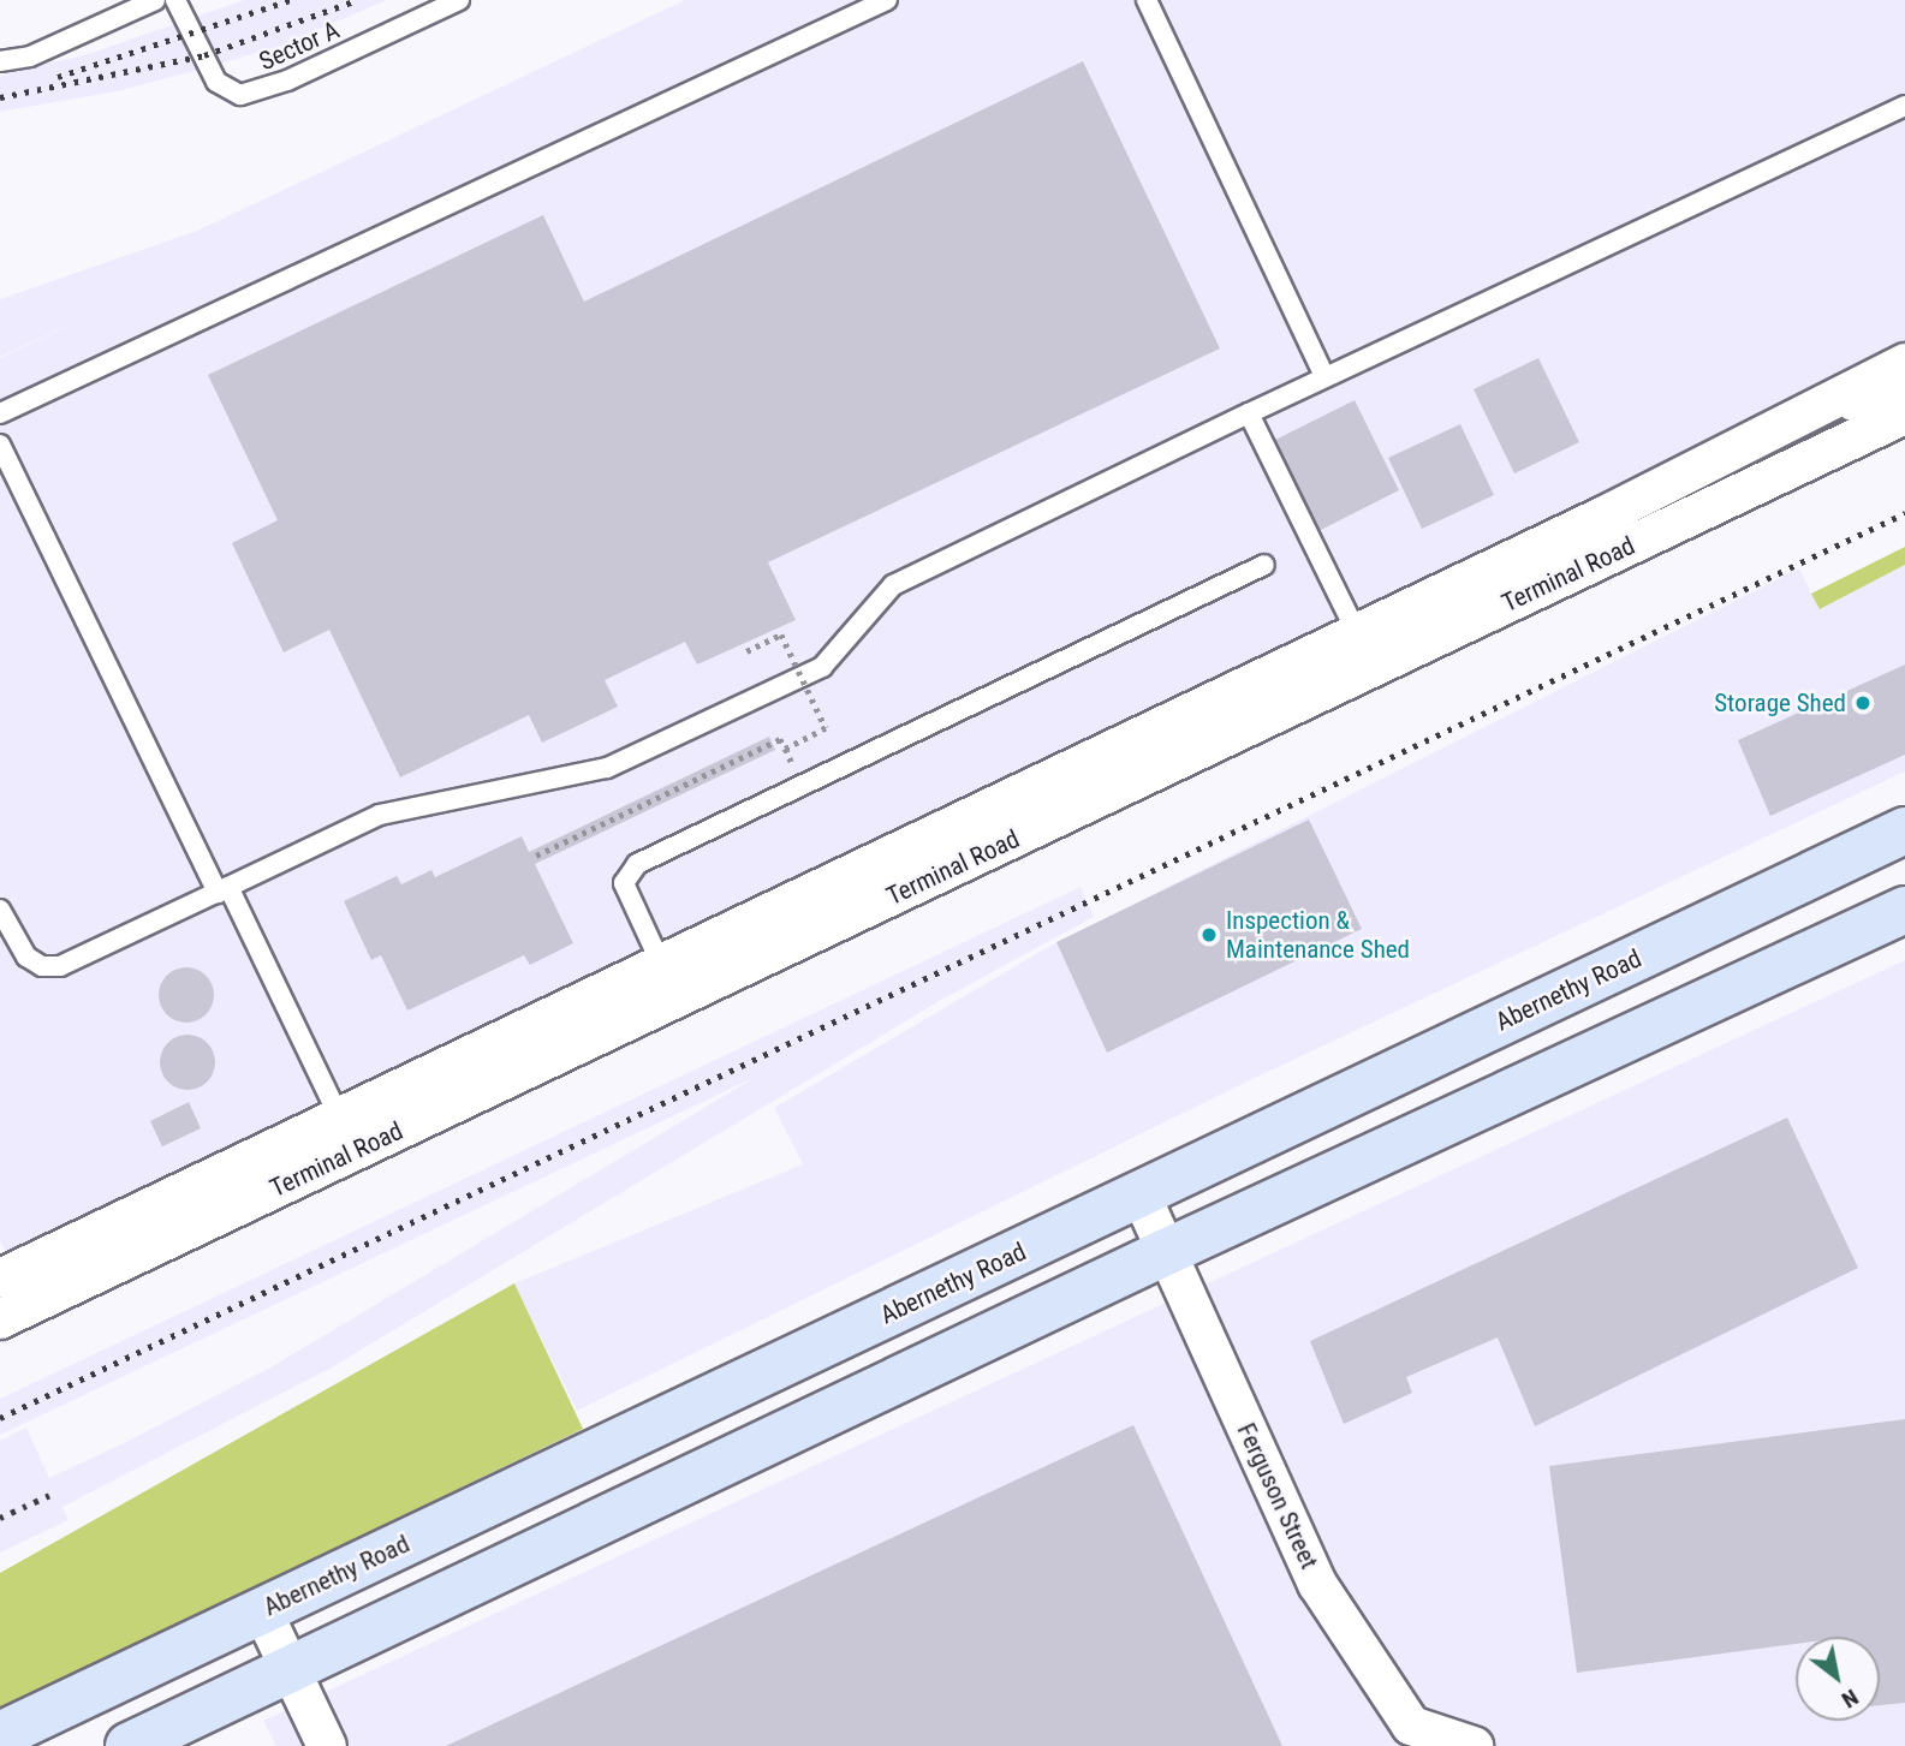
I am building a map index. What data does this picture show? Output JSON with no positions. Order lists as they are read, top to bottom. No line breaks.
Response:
{"streets":{"main road":["Abernethy Road"],"street":["Terminal Road","Ferguson Street"],"lane":["Sector A"]},"crossings":[["Abernethy Road","Ferguson Street"]],"places":["Storage Shed","Inspection & Maintenance Shed"],"north":"bottom right"}
